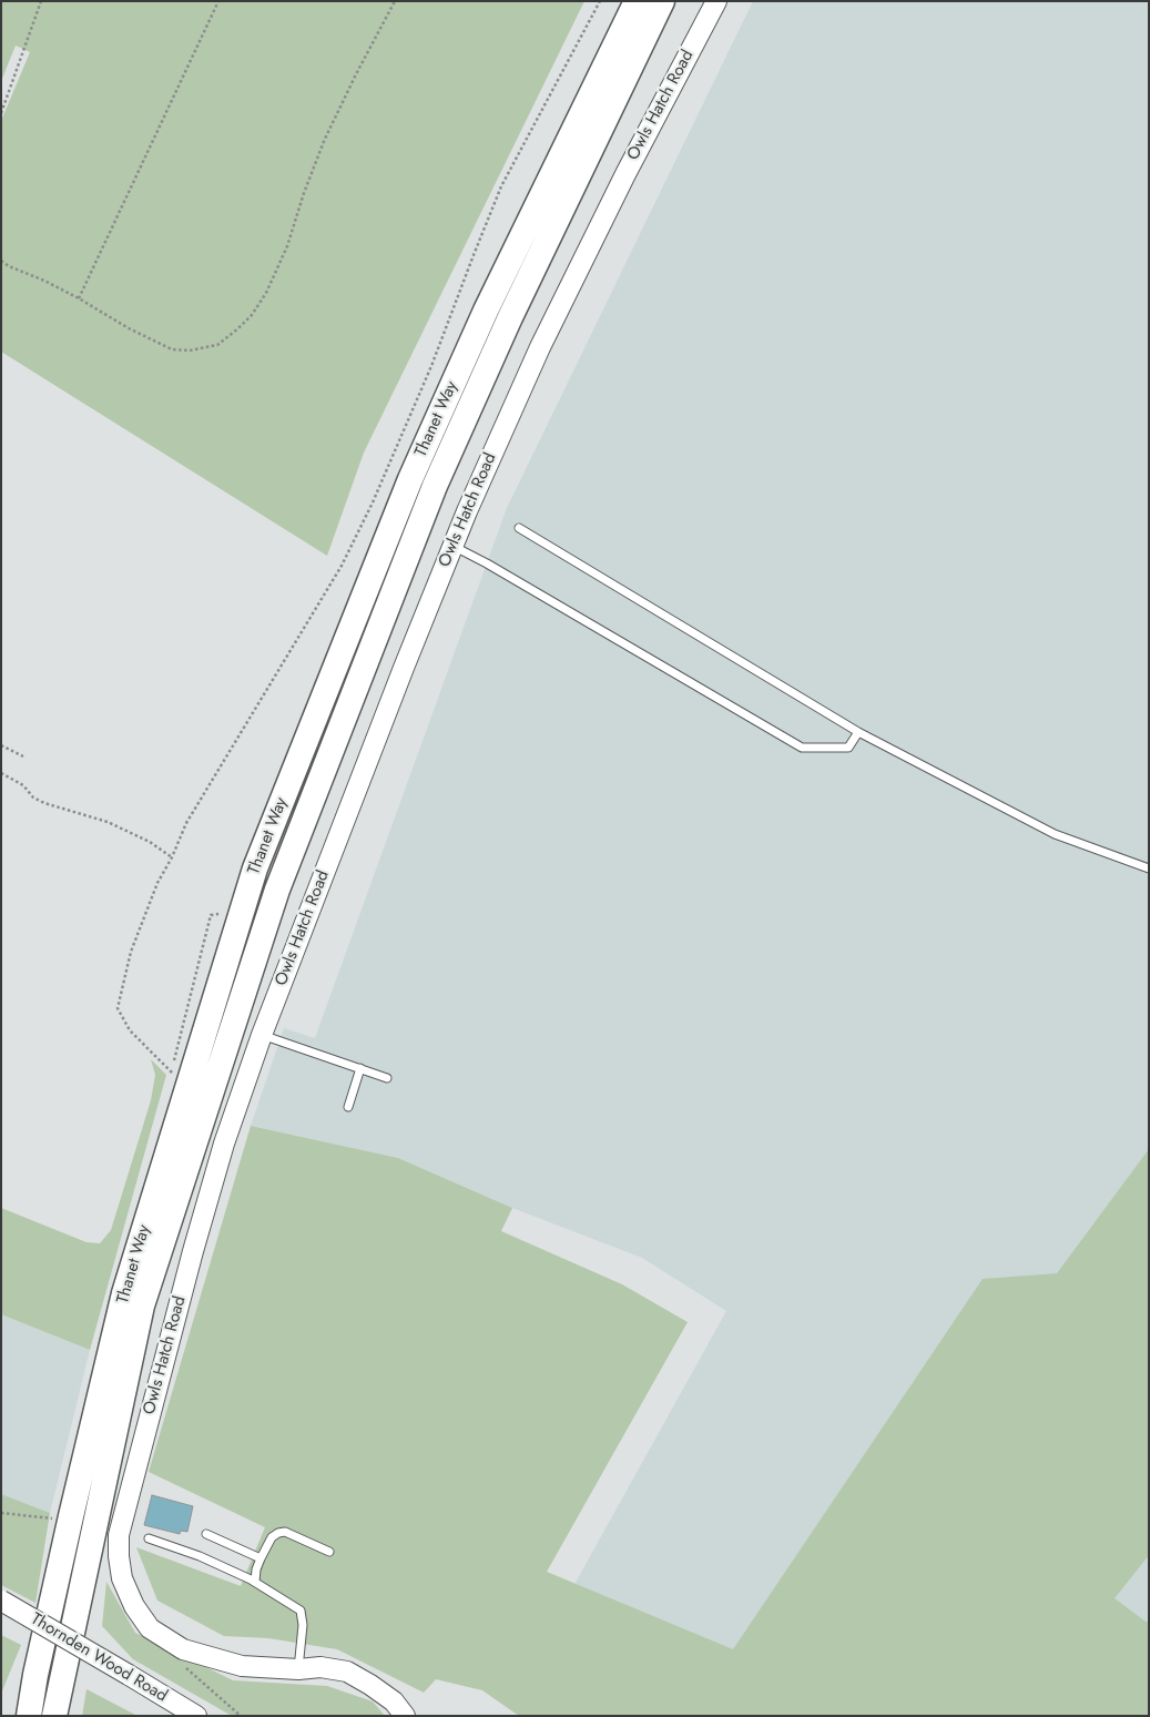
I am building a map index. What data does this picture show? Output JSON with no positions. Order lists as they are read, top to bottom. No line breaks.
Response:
{"streets":{"highway":["Thanet Way"],"street":["Owls Hatch Road","Thornden Wood Road"]}}
